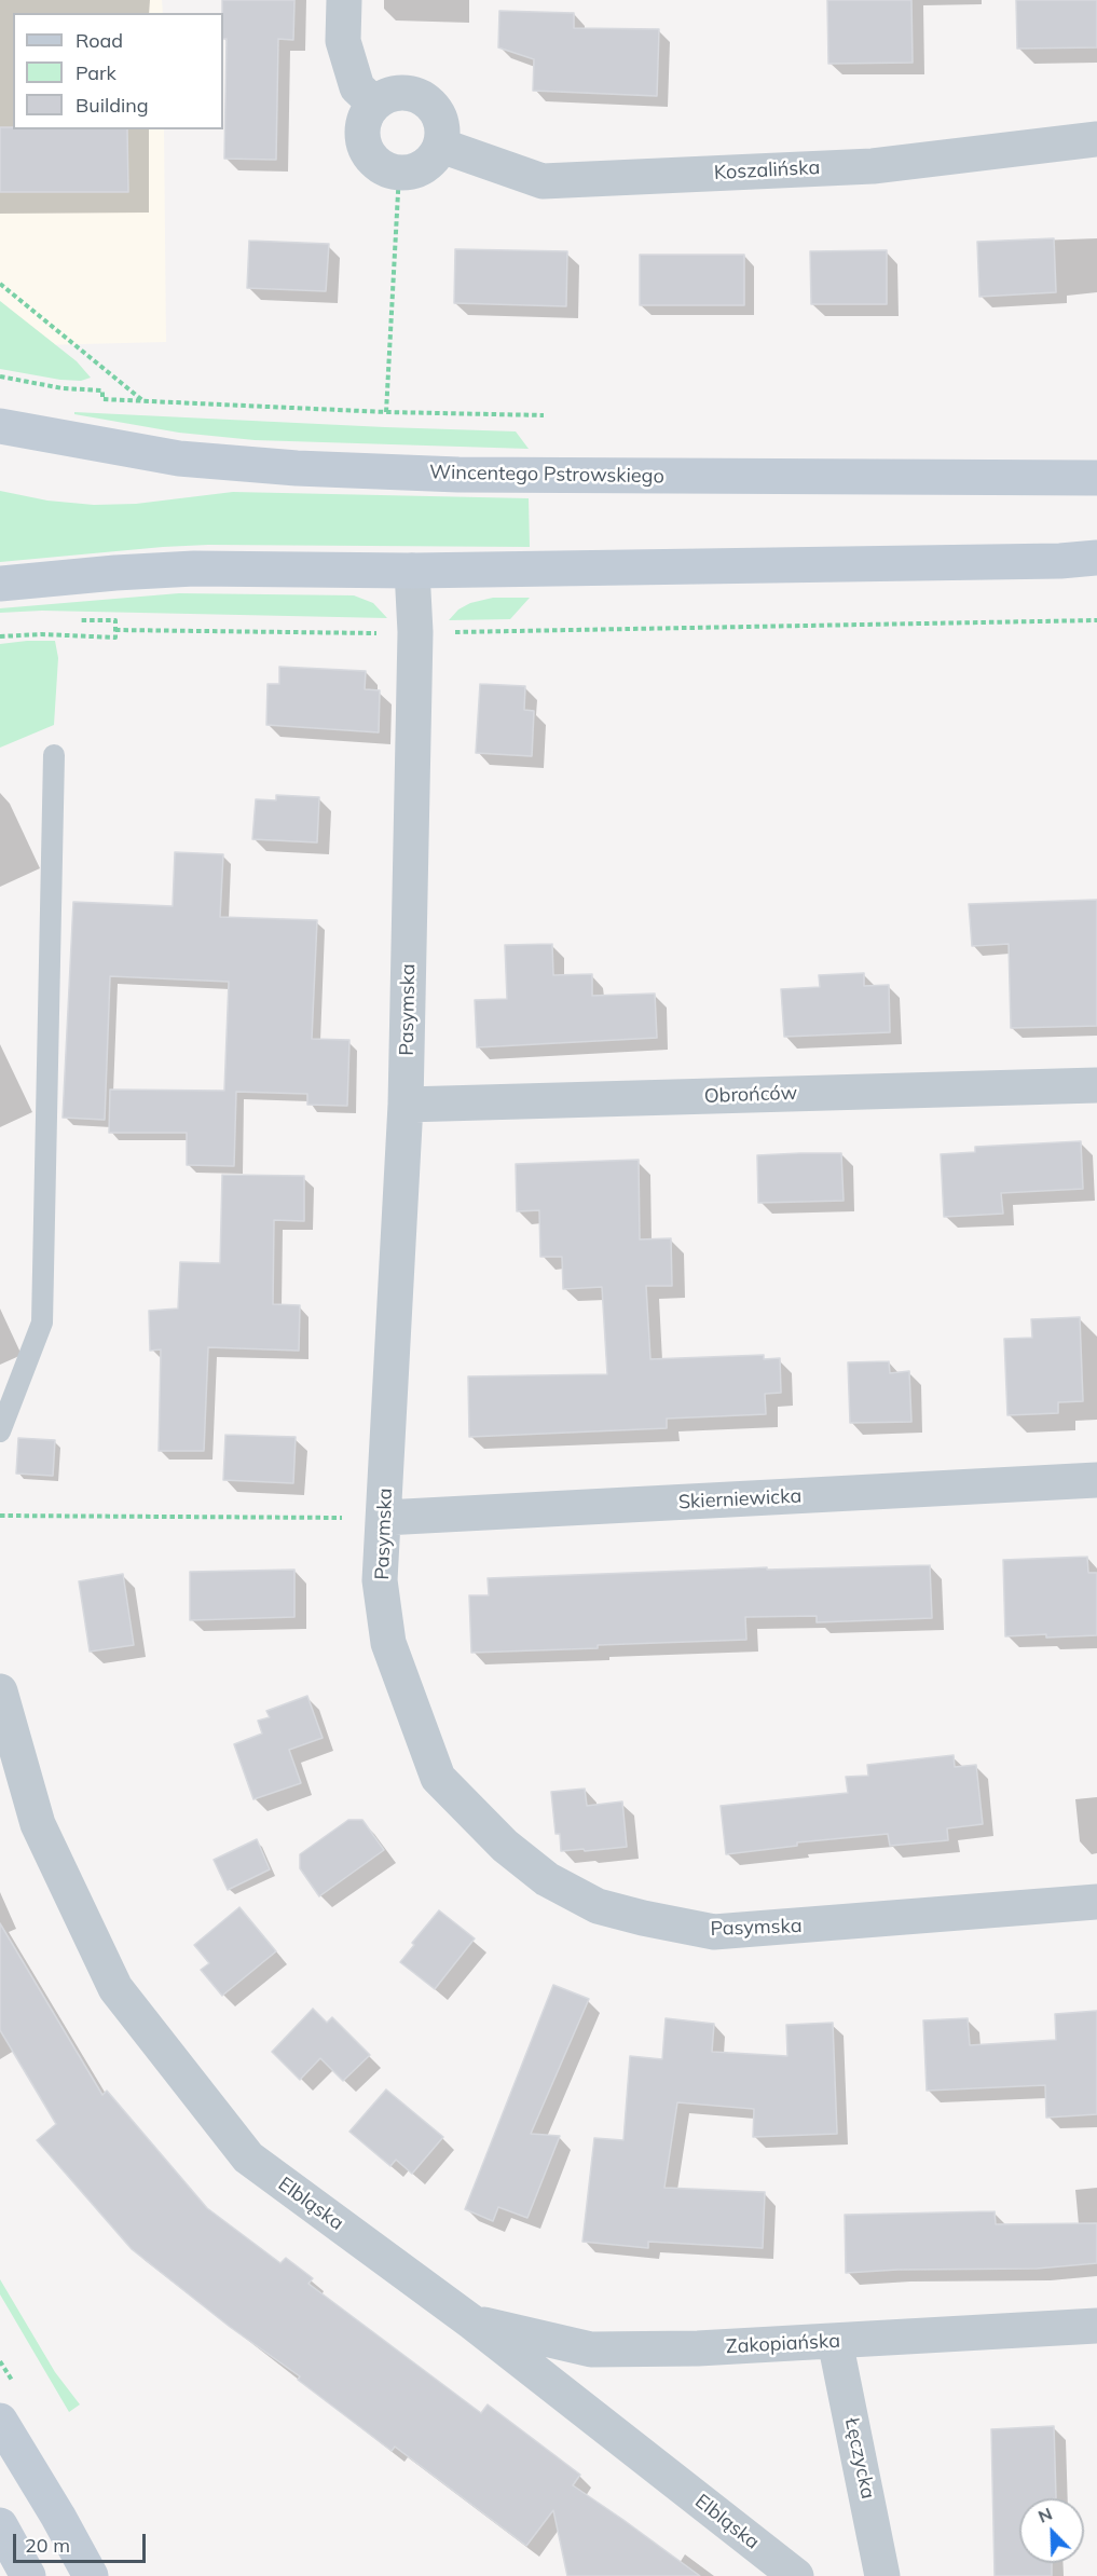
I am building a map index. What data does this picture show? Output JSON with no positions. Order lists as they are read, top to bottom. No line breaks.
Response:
{"streets":{"main road":["Wincentego Pstrowskiego"],"street":["Koszalińska","Pasymska","Obrońców","Skierniewicka","Elbląska","Zakopiańska","Łęczycka"]},"crossings":[["Pasymska","Obrońców"],["Pasymska","Skierniewicka"],["Elbląska","Zakopiańska"],["Zakopiańska","Łęczycka"]],"legend":["Road","Park","Building"],"scale_bar":"20 m","north":"top left"}
